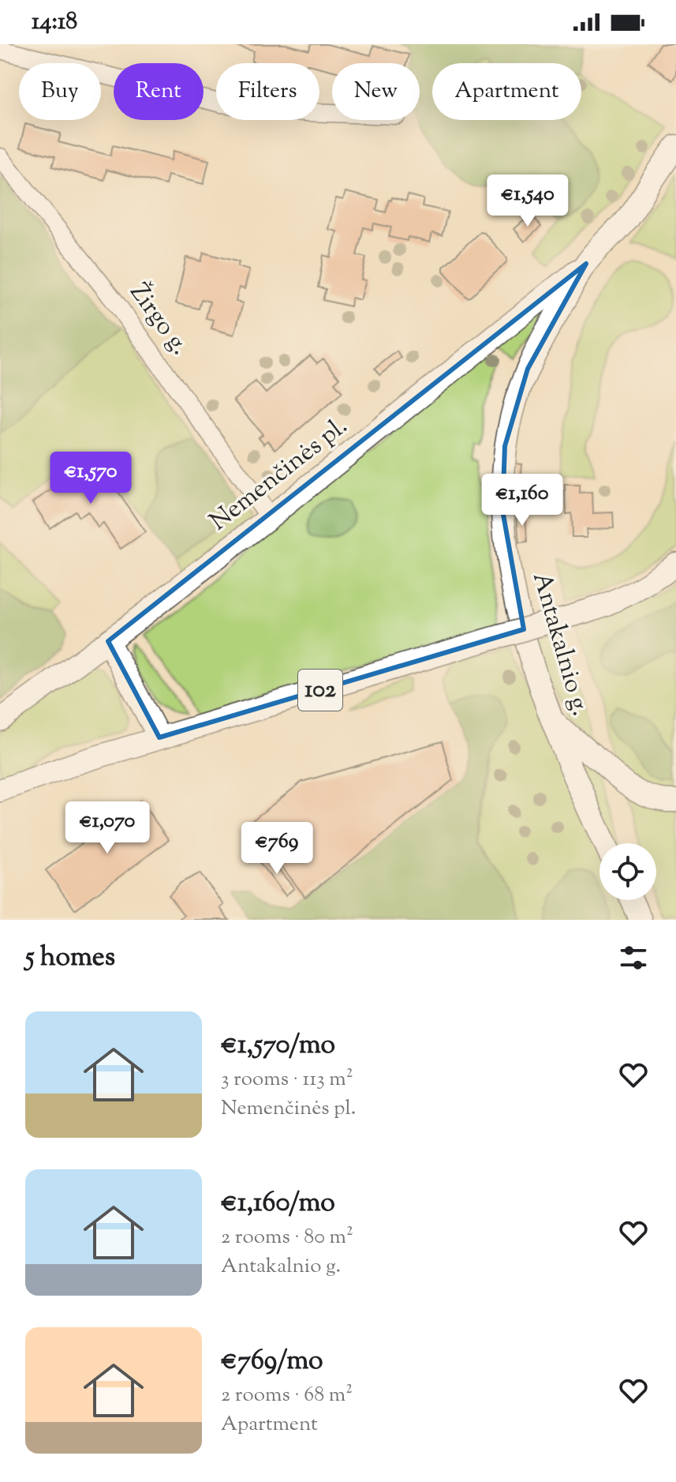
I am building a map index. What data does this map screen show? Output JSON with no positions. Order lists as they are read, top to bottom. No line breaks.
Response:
{"streets":{"main road":["Nemenčinės pl.","Antakalnio g.","102"],"street":["Žirgo g."]},"crossings":[["Žirgo g.","Nemenčinės pl."],["Nemenčinės pl.","Antakalnio g."]],"page":{"status":"14:18","chip":["Buy","Rent","Filters","New","Apartment"],"price":["€1,540","€1,570","€1,160","€1,070","€769"],"heading":"5 homes","list":[{"name":"€1,570/mo","note":"3 rooms · 113 m² · Nemenčinės pl."},{"name":"€1,160/mo","note":"2 rooms · 80 m² · Antakalnio g."},{"name":"€769/mo","note":"2 rooms · 68 m² · Apartment"}]}}
